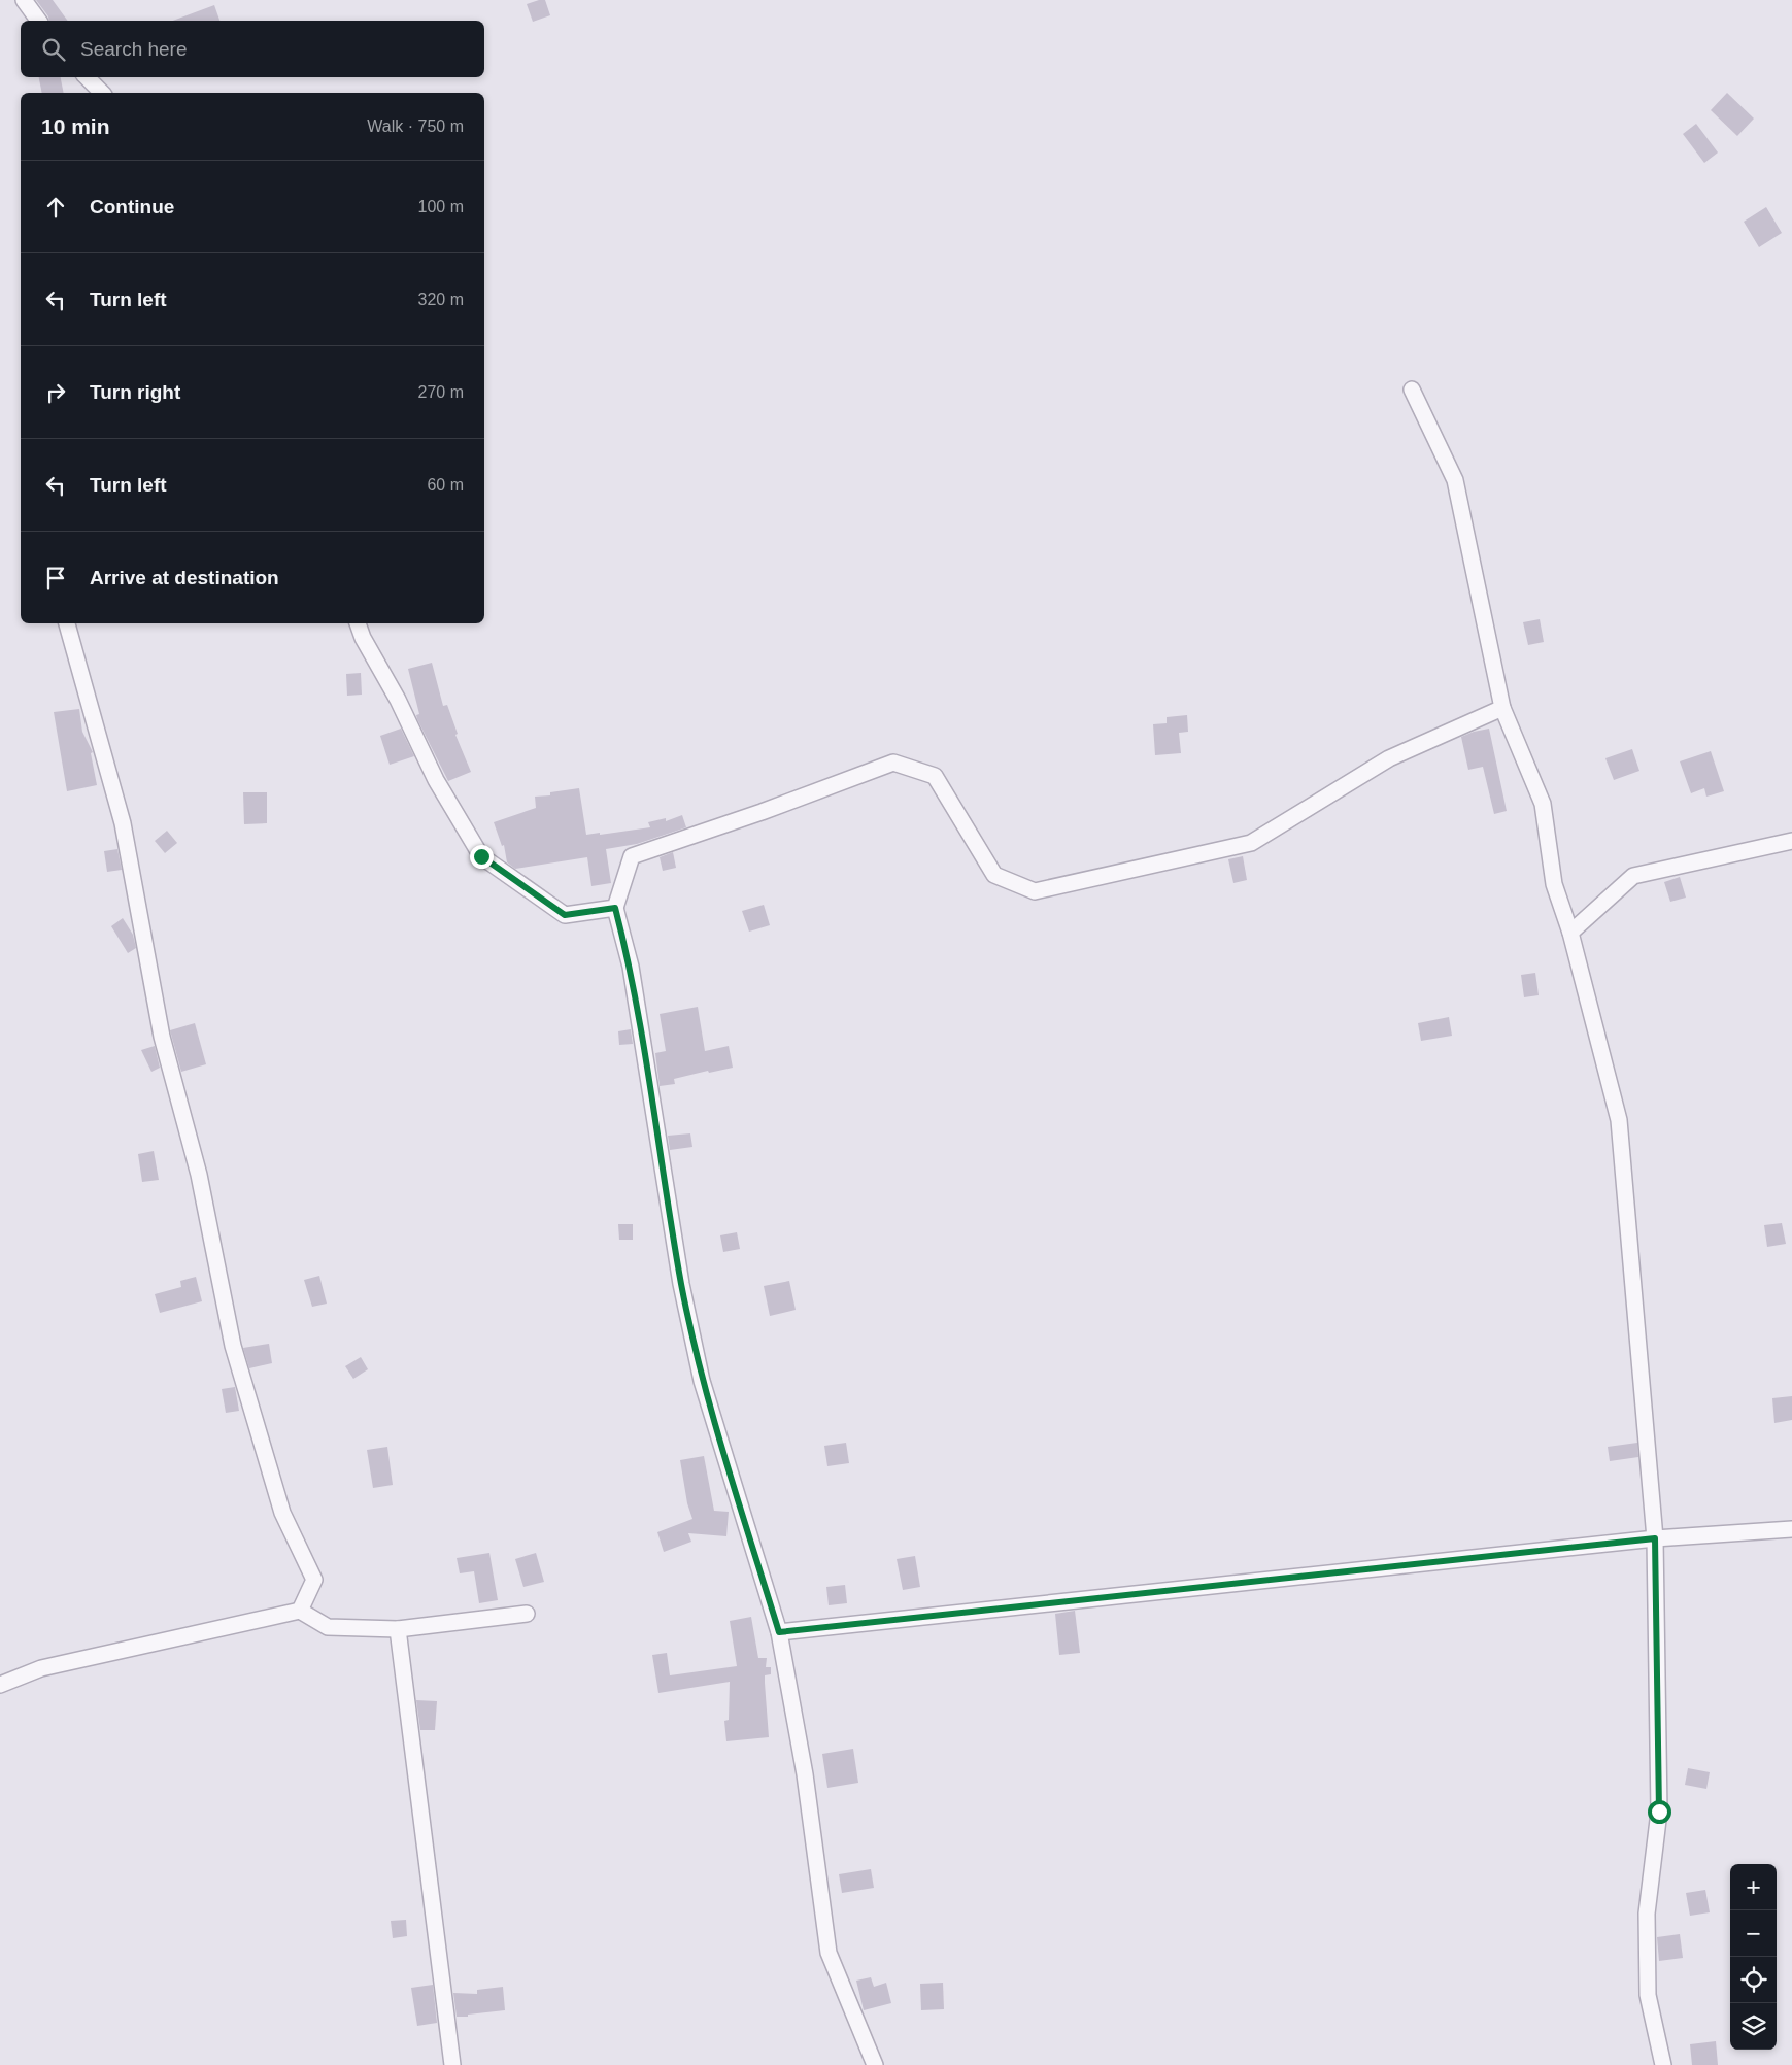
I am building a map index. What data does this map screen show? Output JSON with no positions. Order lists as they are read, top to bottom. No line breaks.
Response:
{"page":{"search":"Search here","heading":["10 min","Walk · 750 m"],"list":[["Continue","100 m"],["Turn left","320 m"],["Turn right","270 m"],["Turn left","60 m"],"Arrive at destination"],"map_buttons":["+","−"]}}
